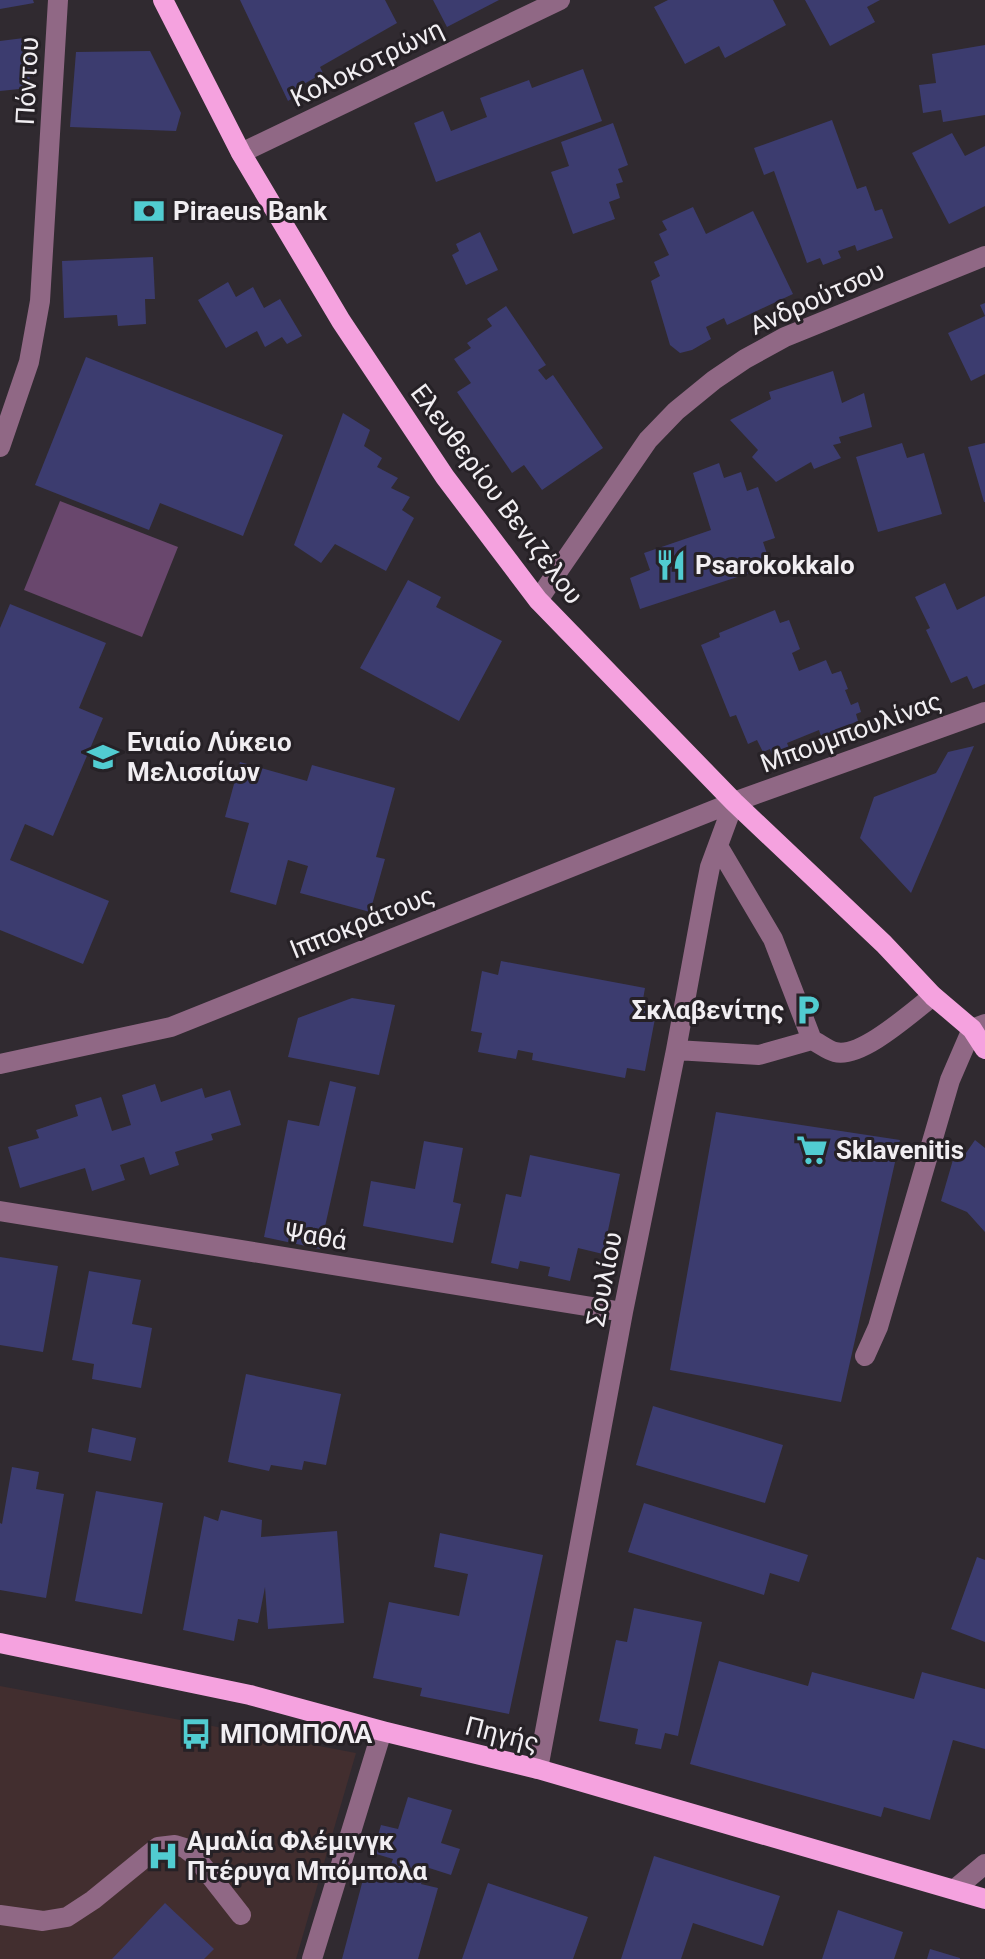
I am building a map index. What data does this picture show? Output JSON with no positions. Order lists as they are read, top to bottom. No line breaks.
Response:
{"streets":{"main road":["Ελευθερίου Βενιζέλου","Πηγής"],"street":["Κολοκοτρώνη","Πόντου","Ανδρούτσου","Μπουμπουλίνας","Ιπποκράτους","Ψαθά","Σουλίου"]},"crossings":[["Κολοκοτρώνη","Ελευθερίου Βενιζέλου"],["Ανδρούτσου","Ελευθερίου Βενιζέλου"],["Ελευθερίου Βενιζέλου","Μπουμπουλίνας"],["Ελευθερίου Βενιζέλου","Ιπποκράτους"],["Ελευθερίου Βενιζέλου","Σουλίου"],["Μπουμπουλίνας","Ιπποκράτους"],["Μπουμπουλίνας","Σουλίου"],["Ιπποκράτους","Σουλίου"],["Ψαθά","Σουλίου"],["Σουλίου","Πηγής"]],"places":{"bank":["Piraeus Bank"],"restaurant":["Psarokokkalo"],"school or university":["Ενιαίο Λύκειο Μελισσίων"],"parking":["Σκλαβενίτης"],"supermarket":["Sklavenitis"],"bus stop":["ΜΠΟΜΠΟΛΑ"],"hospital":["Αμαλία Φλέμινγκ Πτέρυγα Μπόμπολα"]}}
